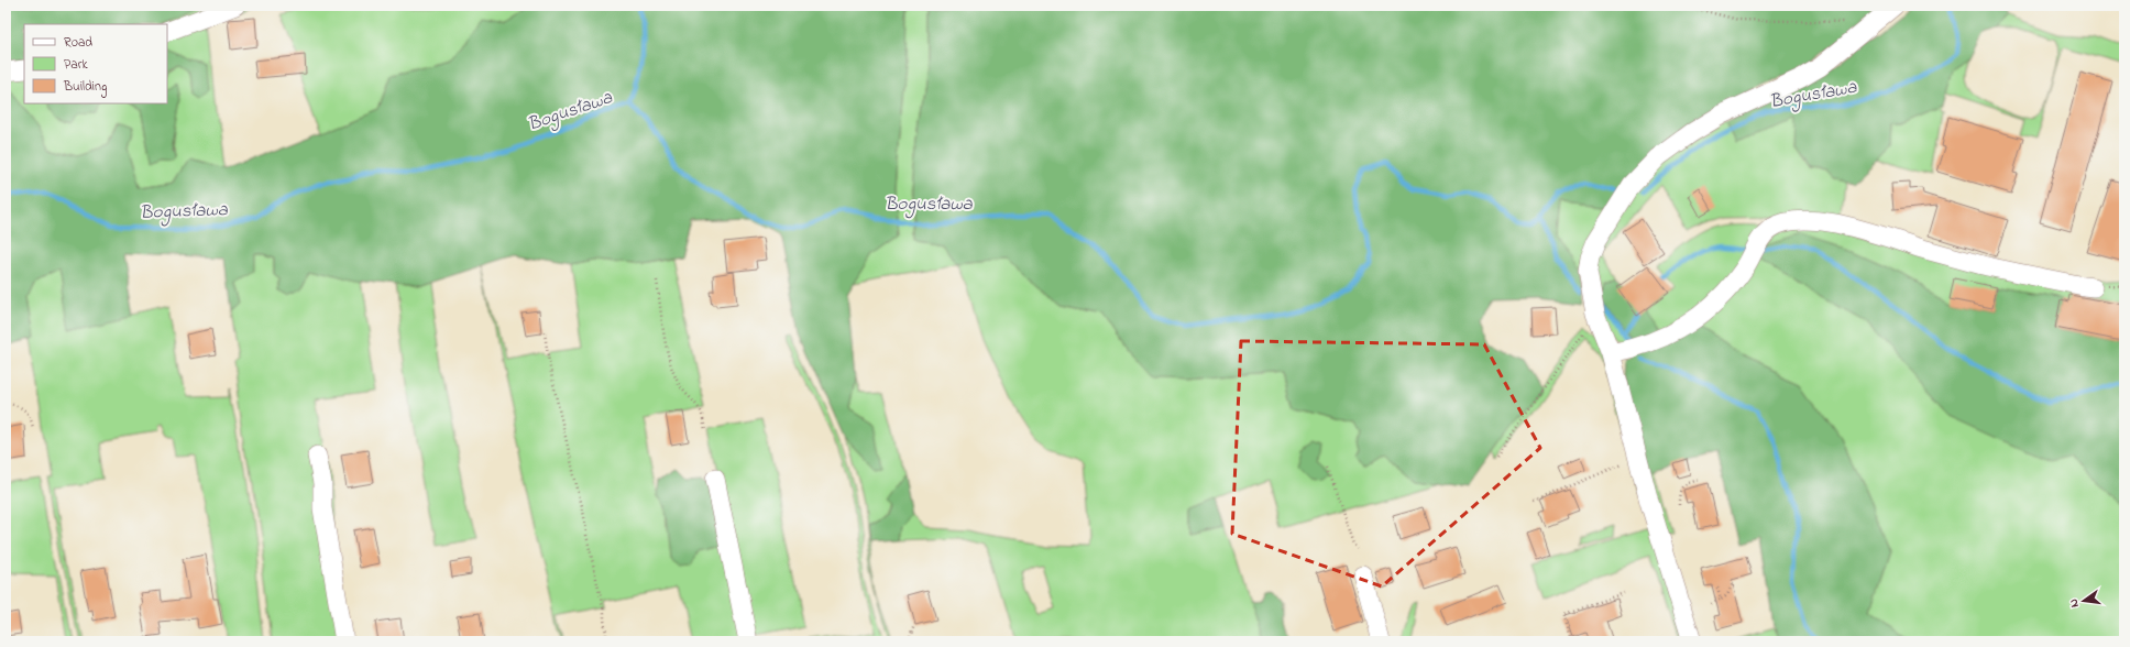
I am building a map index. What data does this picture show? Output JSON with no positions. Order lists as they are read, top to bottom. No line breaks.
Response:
{"water":["Bogusława"],"legend":["Road","Park","Building"],"north":"left"}
